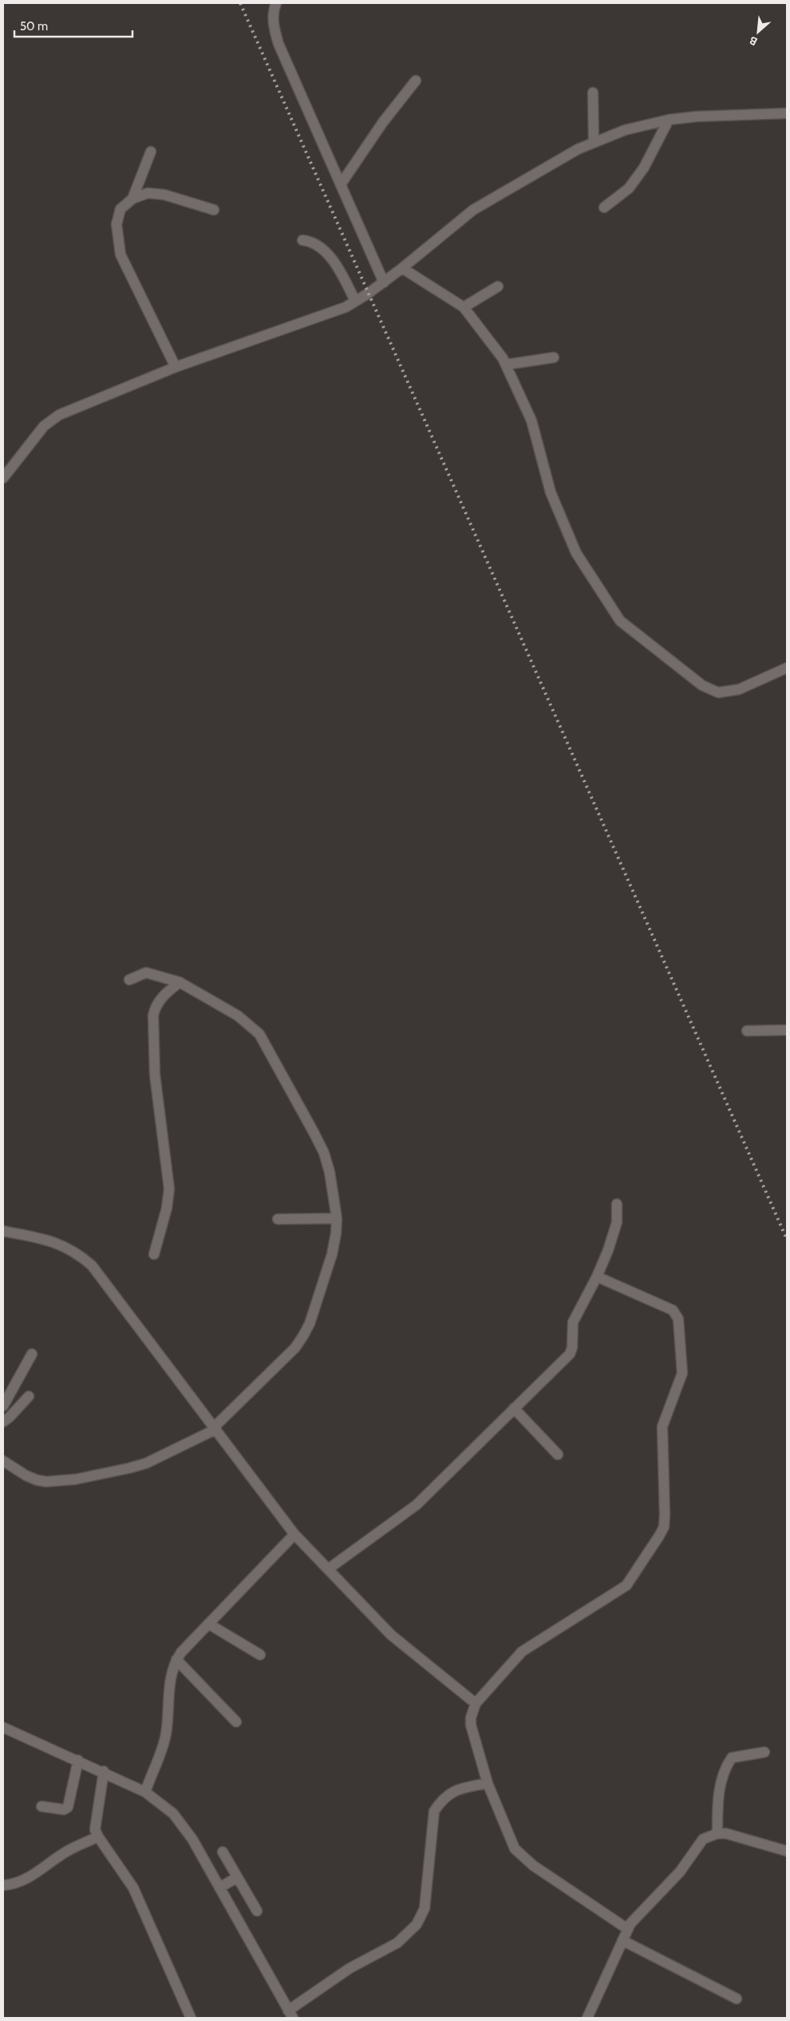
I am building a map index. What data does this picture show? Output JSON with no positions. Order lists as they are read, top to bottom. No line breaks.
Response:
{"scale_bar":"50 m","north":"bottom left"}
